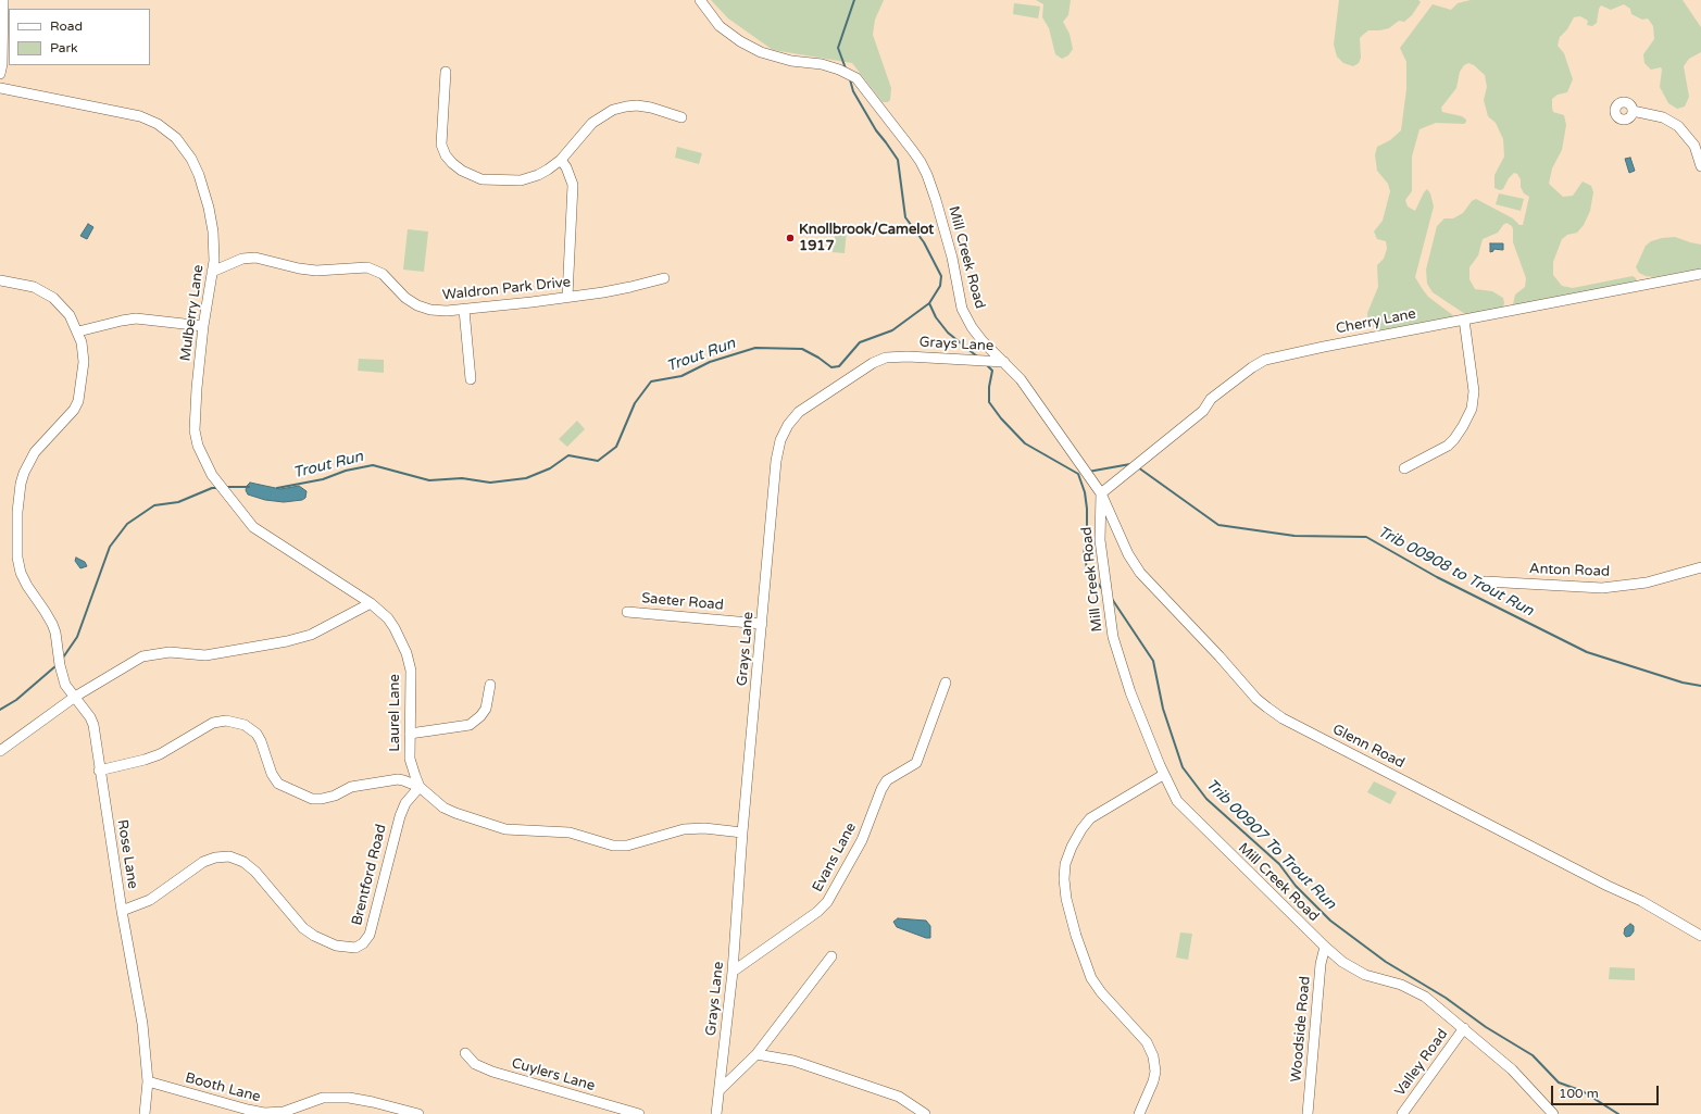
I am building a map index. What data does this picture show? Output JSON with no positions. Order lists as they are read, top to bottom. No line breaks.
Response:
{"streets":{"street":["Mill Creek Road","Waldron Park Drive","Mulberry Lane","Cherry Lane","Grays Lane","Anton Road","Saeter Road","Laurel Lane","Glenn Road","Rose Lane","Evans Lane","Brentford Road","Woodside Road","Valley Road","Cuylers Lane","Booth Lane"]},"crossings":[["Mill Creek Road","Cherry Lane"],["Mill Creek Road","Grays Lane"],["Mill Creek Road","Glenn Road"],["Mill Creek Road","Woodside Road"],["Mill Creek Road","Valley Road"],["Waldron Park Drive","Mulberry Lane"],["Mulberry Lane","Laurel Lane"],["Cherry Lane","Glenn Road"],["Grays Lane","Saeter Road"],["Grays Lane","Laurel Lane"],["Grays Lane","Evans Lane"],["Laurel Lane","Brentford Road"],["Rose Lane","Brentford Road"],["Rose Lane","Booth Lane"]],"water":["Trout Run","Trib 00908 to Trout Run","Trib 00907 To Trout Run"],"places":["Knollbrook/Camelot 1917"],"legend":["Road","Park"],"scale_bar":"100 m"}
